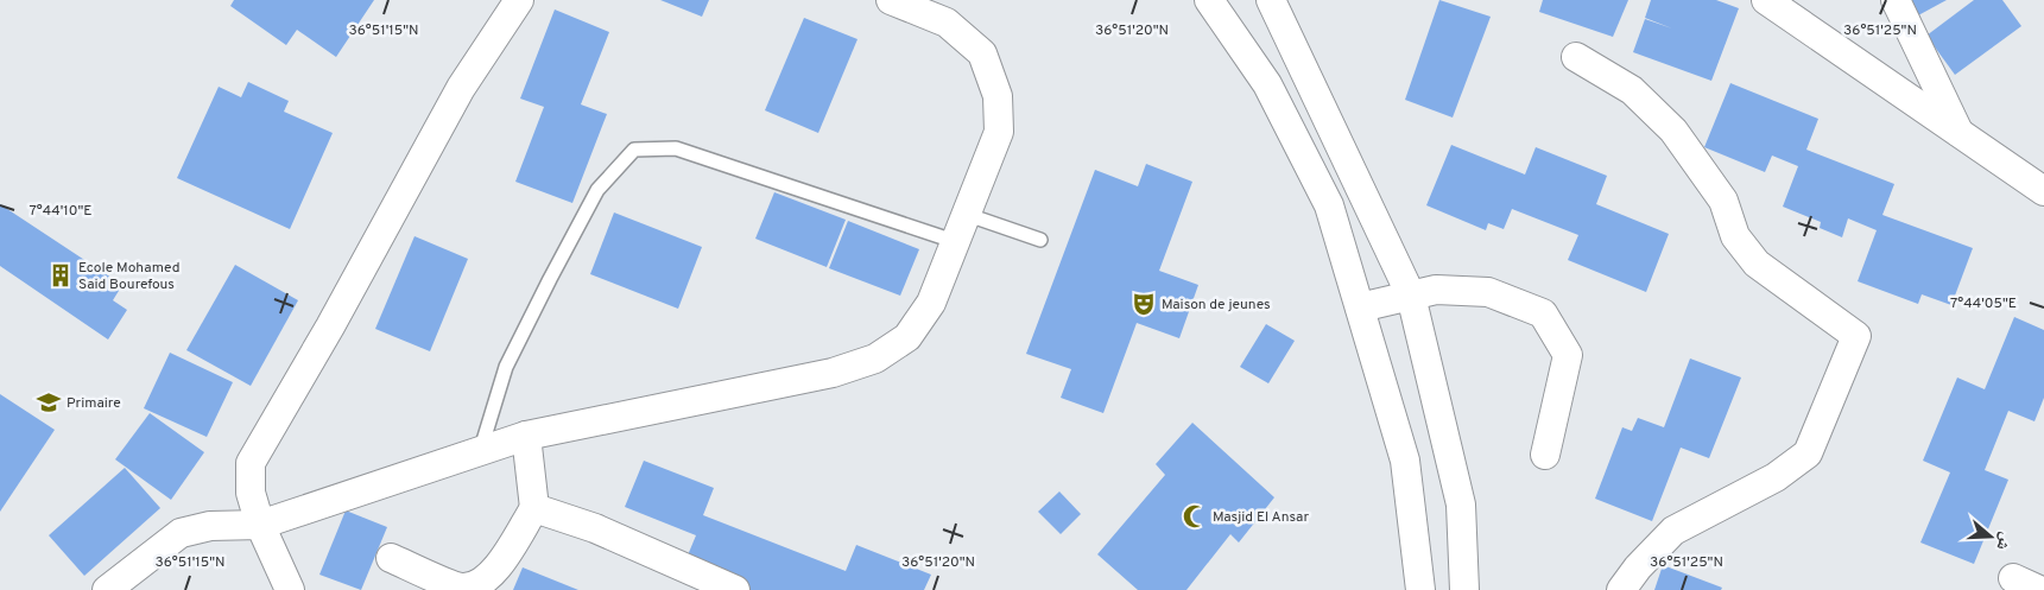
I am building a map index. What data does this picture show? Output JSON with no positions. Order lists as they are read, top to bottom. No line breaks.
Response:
{"places":{"building":["Ecole Mohamed Said Bourefous"],"theatre":["Maison de jeunes"],"school or university":["Primaire"],"mosque":["Masjid El Ansar"]},"north":"right","coordinates":["36°51'15\"N","36°51'20\"N","36°51'25\"N","7°44'10\"E","7°44'05\"E"]}
